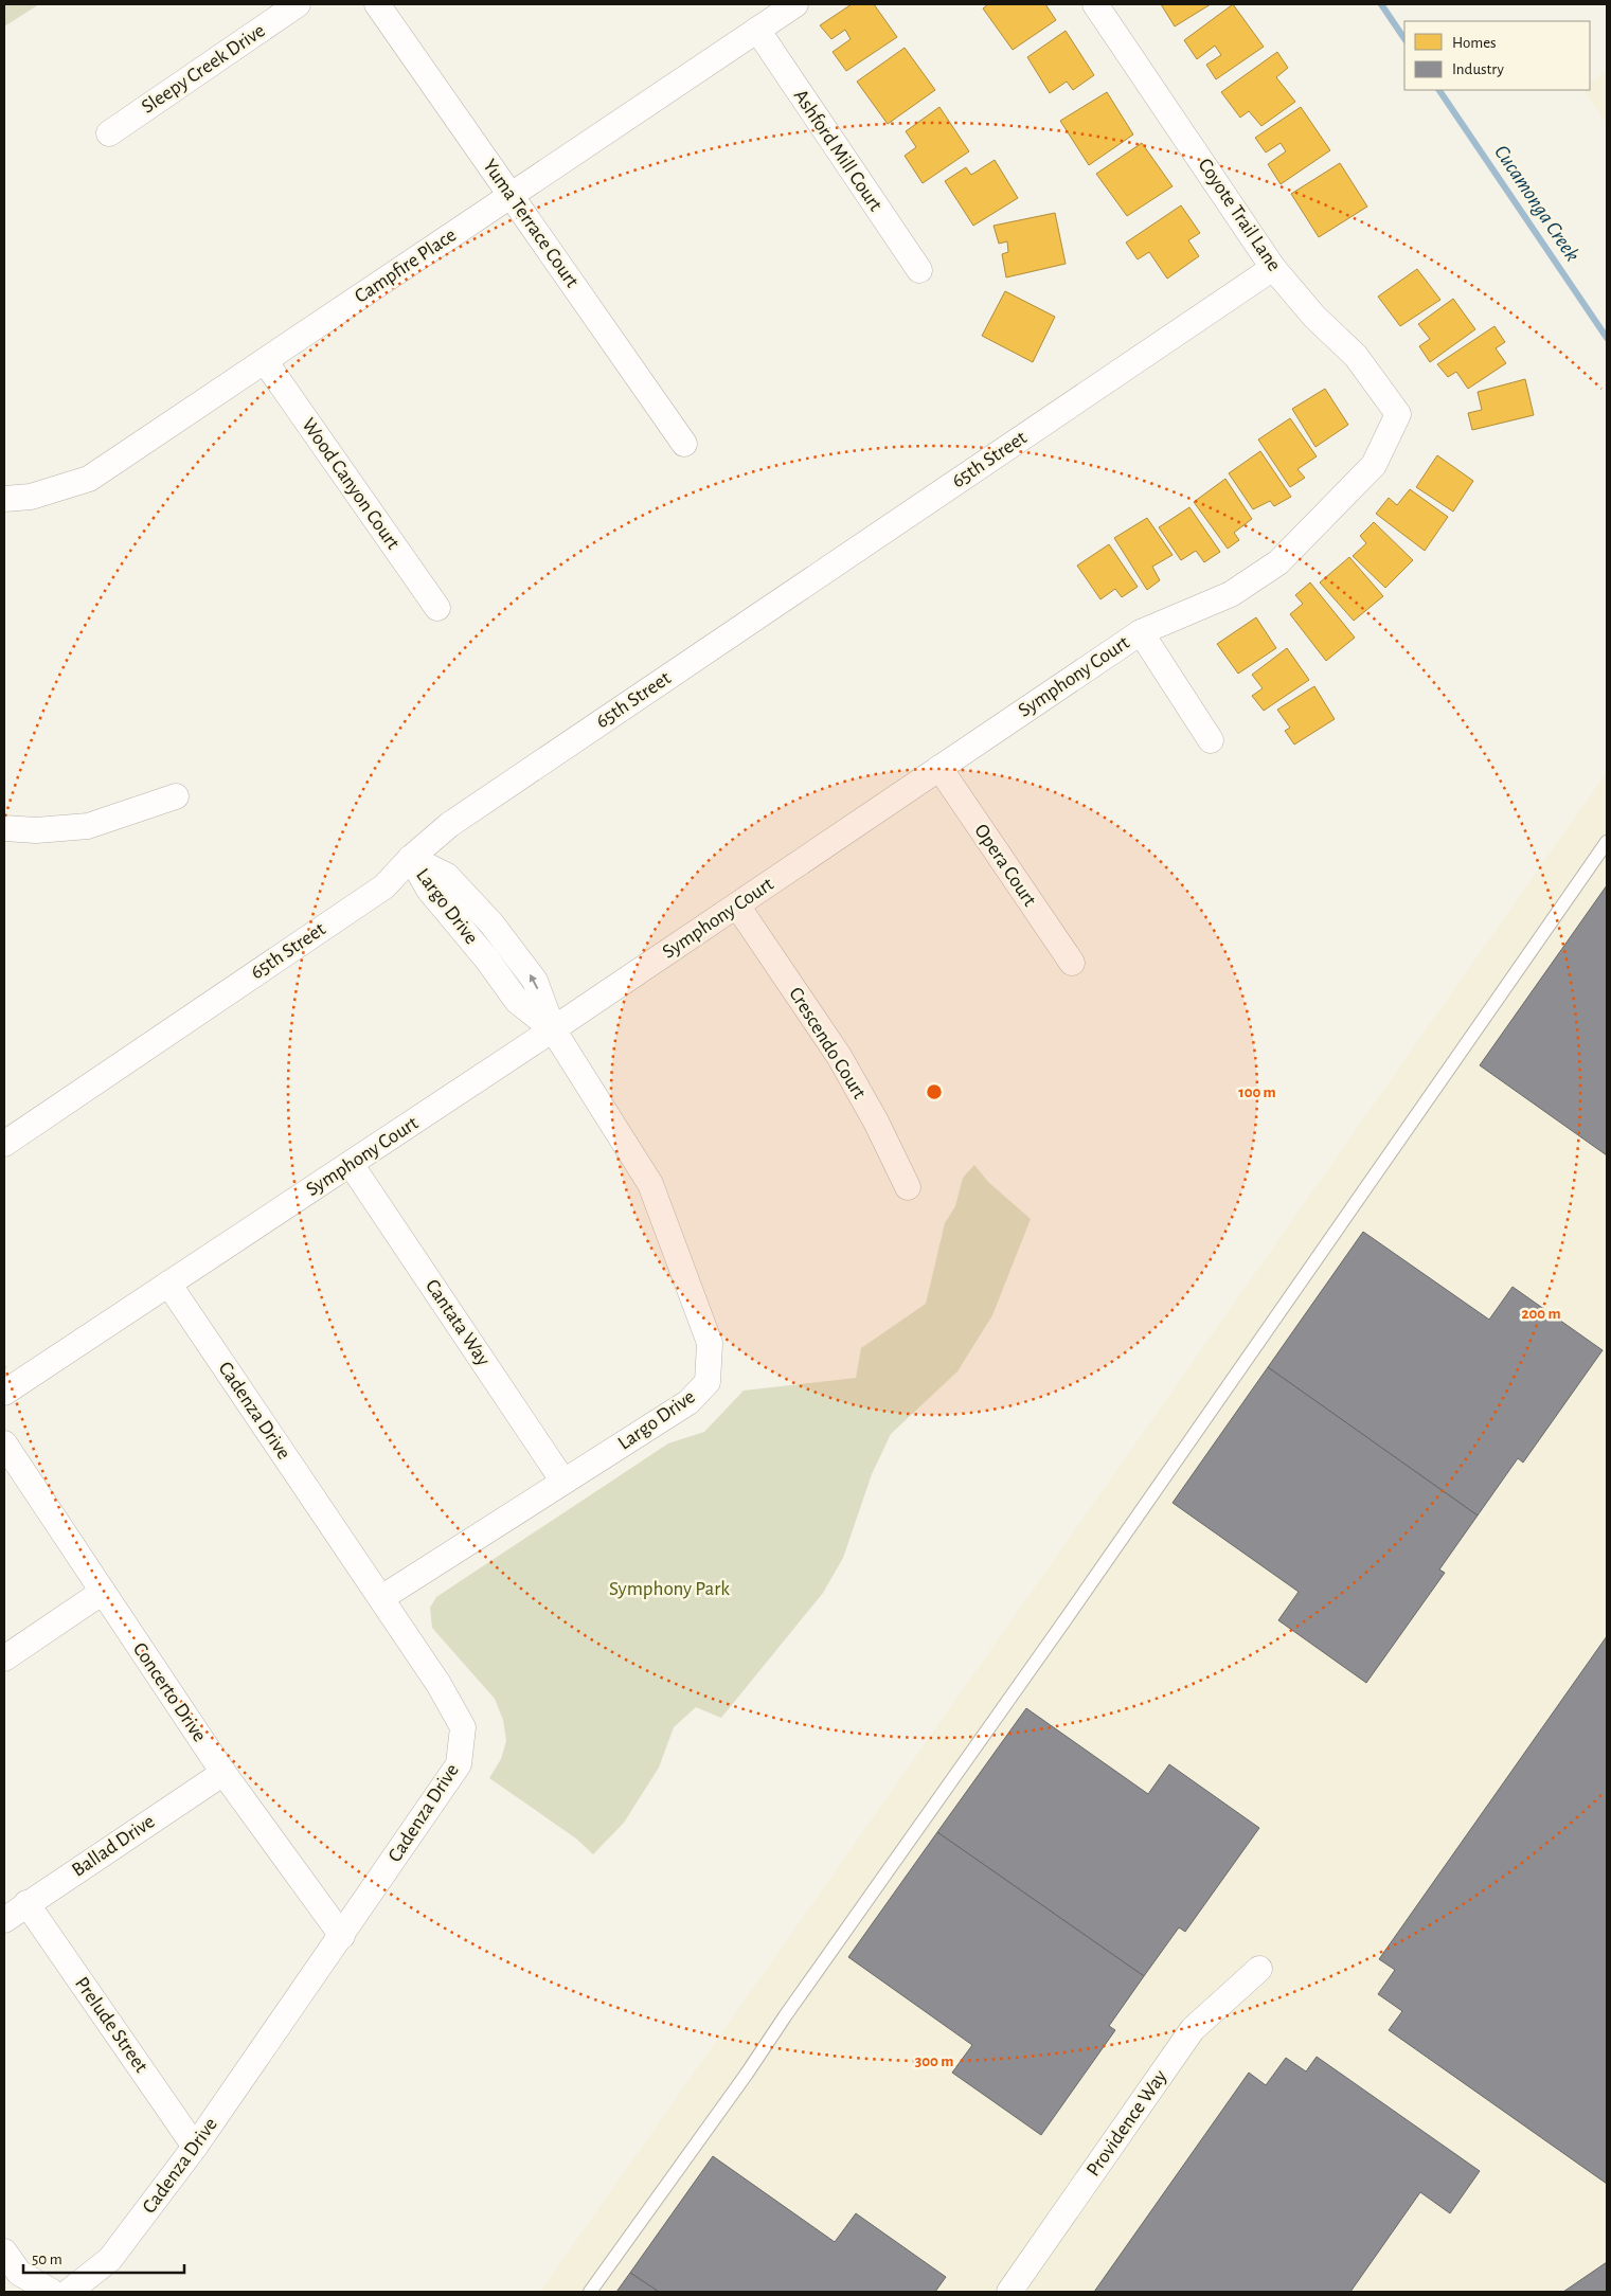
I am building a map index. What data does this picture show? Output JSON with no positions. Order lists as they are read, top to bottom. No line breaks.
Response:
{"streets":{"street":["Sleepy Creek Drive","Ashford Mill Court","Coyote Trail Lane","Yuma Terrace Court","Campfire Place","65th Street","Wood Canyon Court","Symphony Court","Opera Court","Largo Drive","Crescendo Court","Cantata Way","Cadenza Drive","Concerto Drive","Ballad Drive","Prelude Street","Providence Way"]},"crossings":[["Ashford Mill Court","Campfire Place"],["Coyote Trail Lane","65th Street"],["Coyote Trail Lane","Symphony Court"],["Yuma Terrace Court","Campfire Place"],["Campfire Place","Wood Canyon Court"],["65th Street","Largo Drive"],["Symphony Court","Opera Court"],["Symphony Court","Largo Drive"],["Symphony Court","Crescendo Court"],["Symphony Court","Cantata Way"],["Symphony Court","Cadenza Drive"],["Largo Drive","Cantata Way"],["Largo Drive","Cadenza Drive"],["Cadenza Drive","Concerto Drive"],["Cadenza Drive","Prelude Street"],["Concerto Drive","Ballad Drive"],["Ballad Drive","Prelude Street"]],"water":["Cucamonga Creek"],"parks":["Symphony Park"],"legend":["Homes","Industry"],"scale_bar":"50 m","rings":["100 m","200 m","300 m"]}
